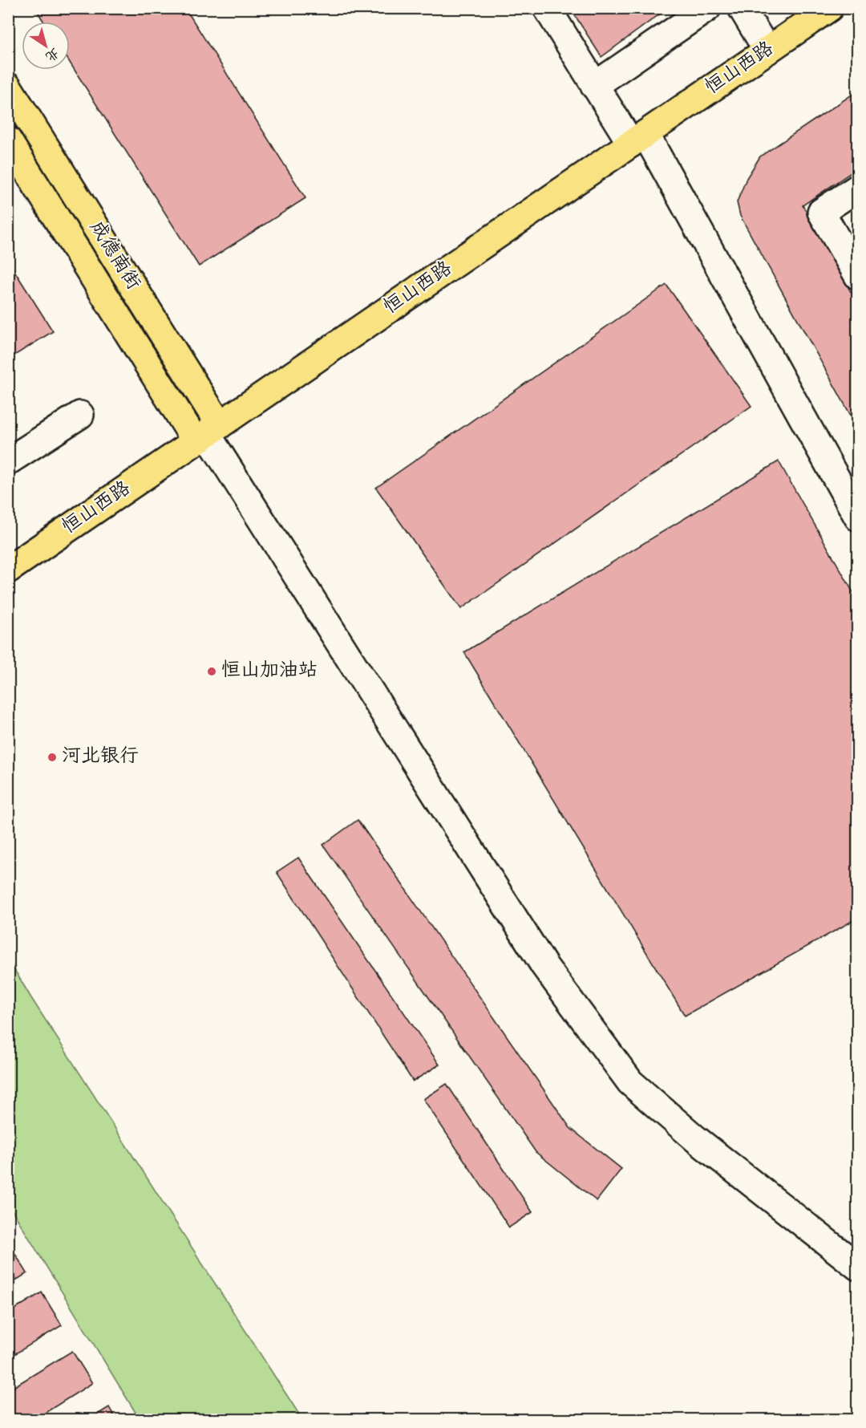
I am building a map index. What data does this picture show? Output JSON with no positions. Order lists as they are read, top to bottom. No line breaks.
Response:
{"streets":{"main road":["恒山西路","成德南街"]},"crossings":[["恒山西路","成德南街"]],"places":["恒山加油站","河北银行"],"north":"bottom right"}
